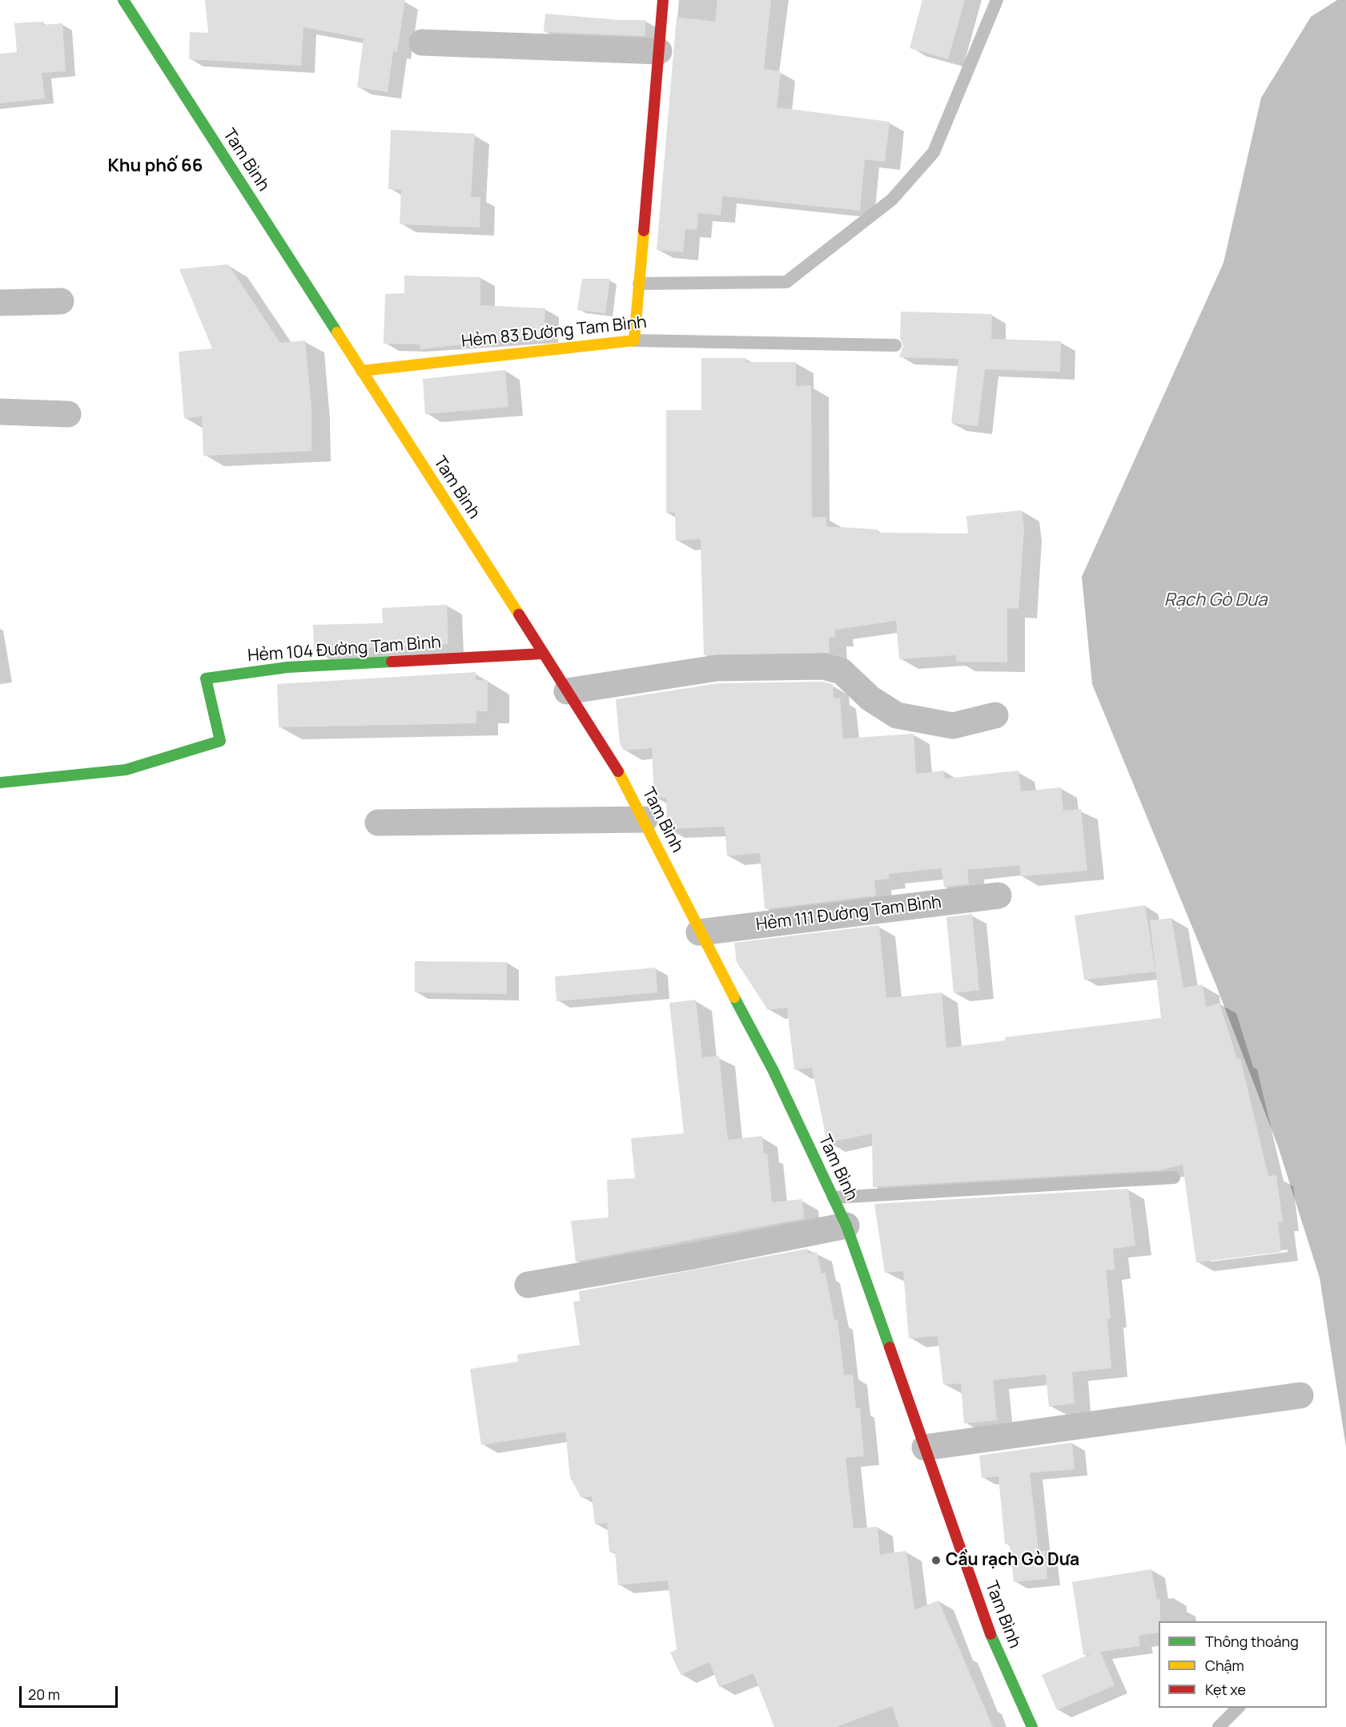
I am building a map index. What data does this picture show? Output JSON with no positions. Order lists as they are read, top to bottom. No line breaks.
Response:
{"streets":{"main road":["Tam Bình","Hẻm 83 Đường Tam Bình","Hẻm 104 Đường Tam Bình"],"street":["Hẻm 111 Đường Tam Bình"]},"crossings":[["Tam Bình","Hẻm 83 Đường Tam Bình"],["Tam Bình","Hẻm 104 Đường Tam Bình"],["Tam Bình","Hẻm 111 Đường Tam Bình"]],"districts":["Khu phố 66"],"water":["Rạch Gò Dưa"],"places":["Cầu rạch Gò Dưa"],"legend":["Thông thoáng","Chậm","Kẹt xe"],"scale_bar":"20 m"}
